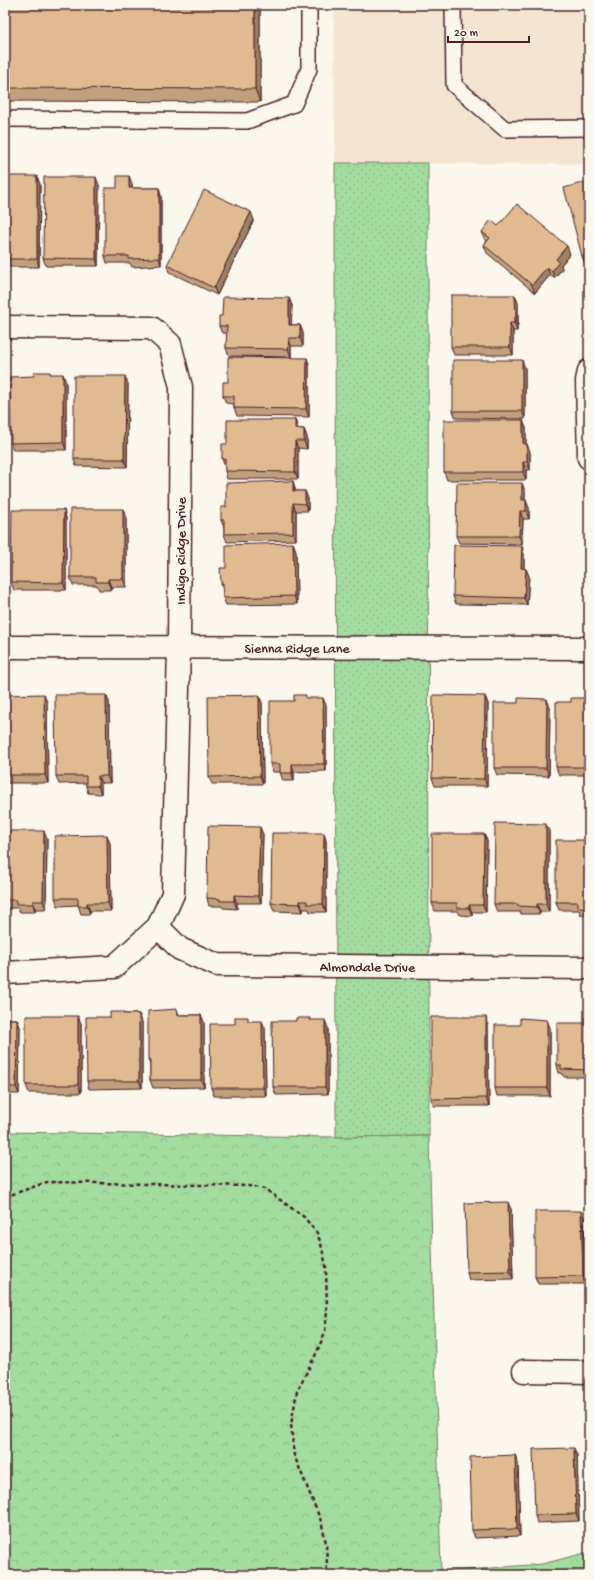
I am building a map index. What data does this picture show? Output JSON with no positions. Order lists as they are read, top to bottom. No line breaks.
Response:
{"streets":{"street":["Indigo Ridge Drive","Sienna Ridge Lane","Almondale Drive"]},"crossings":[["Indigo Ridge Drive","Sienna Ridge Lane"],["Indigo Ridge Drive","Almondale Drive"]],"scale_bar":"20 m"}
